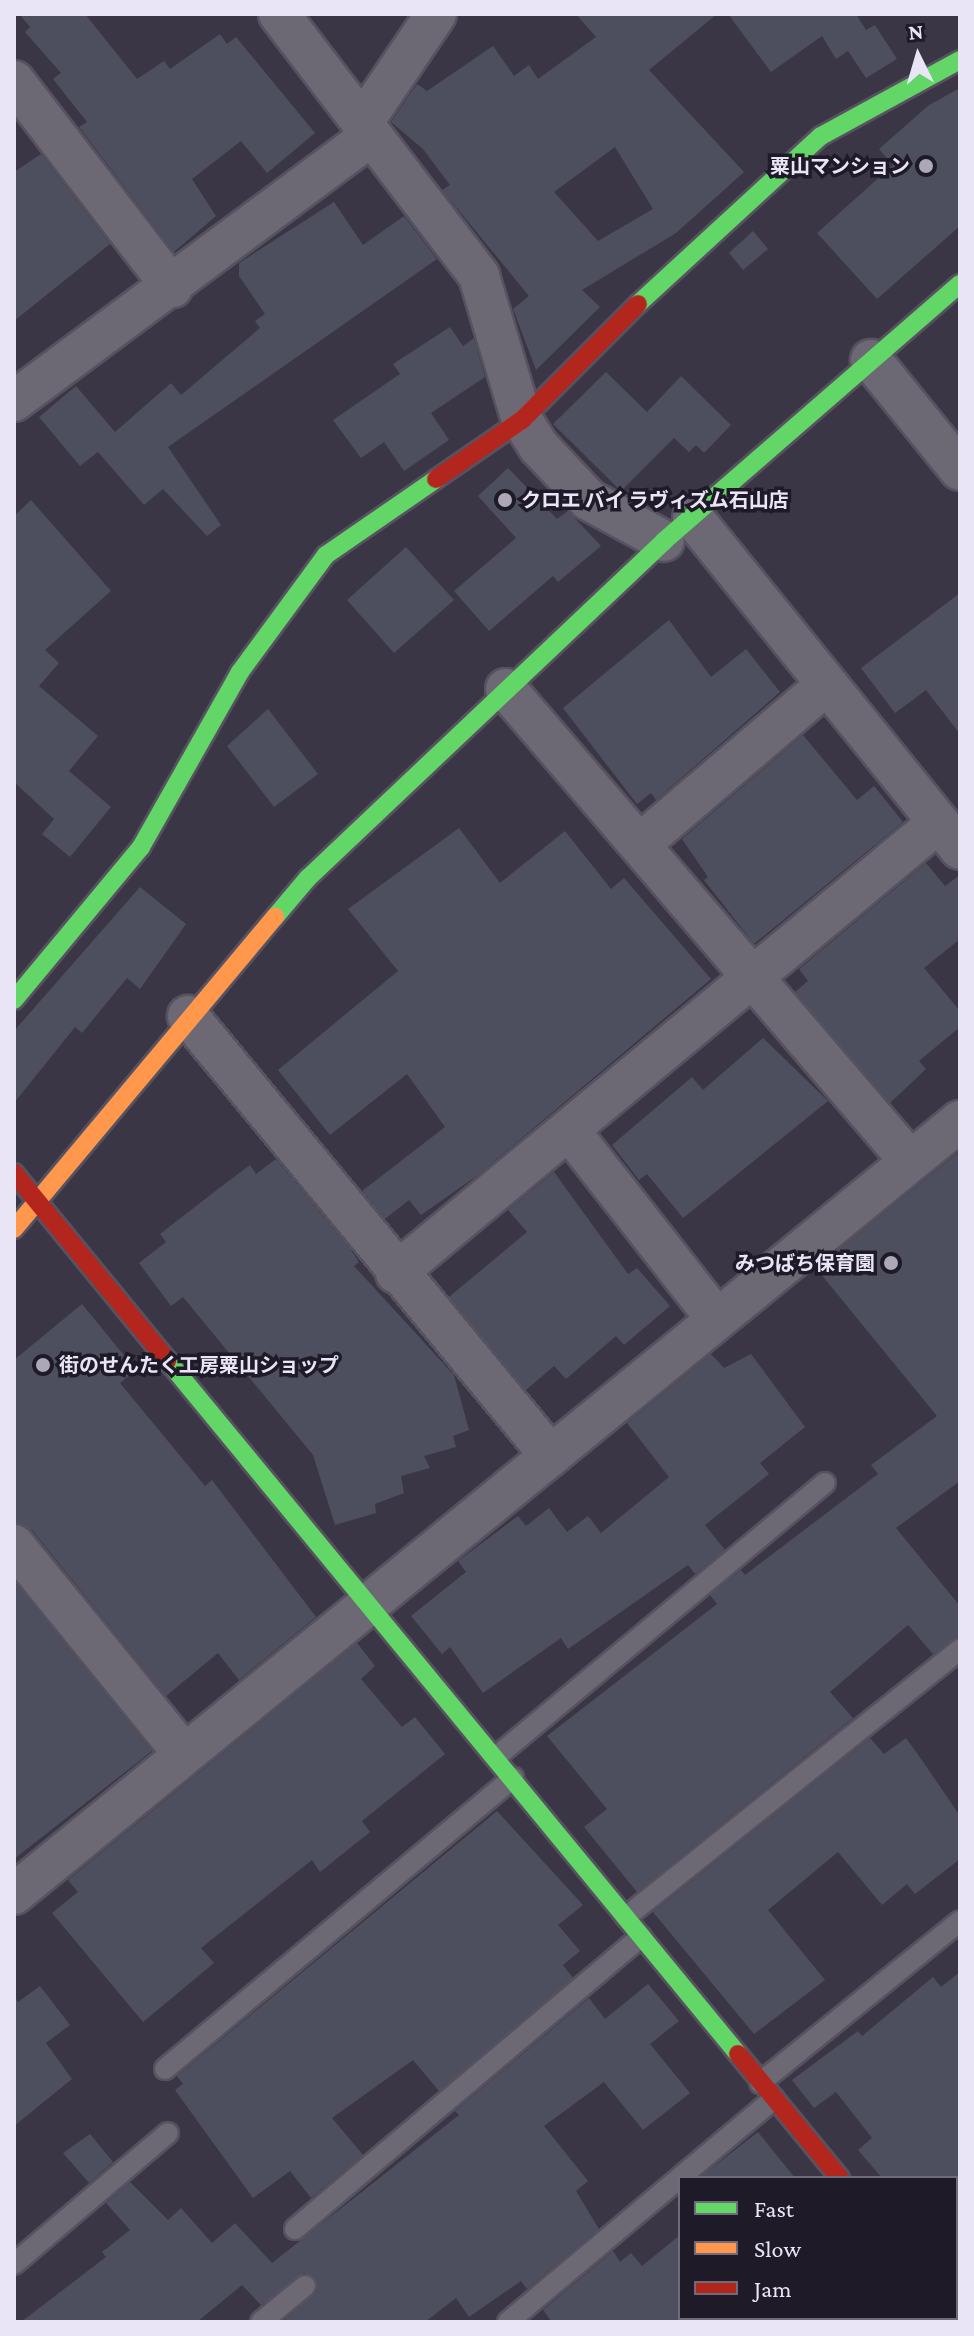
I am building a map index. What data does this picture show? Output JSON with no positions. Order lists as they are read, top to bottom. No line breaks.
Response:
{"places":["粟山マンション","クロエ バイ ラヴィズム石山店","みつばち保育園","街のせんたく工房粟山ショップ"],"legend":["Fast","Slow","Jam"],"north":"top"}
